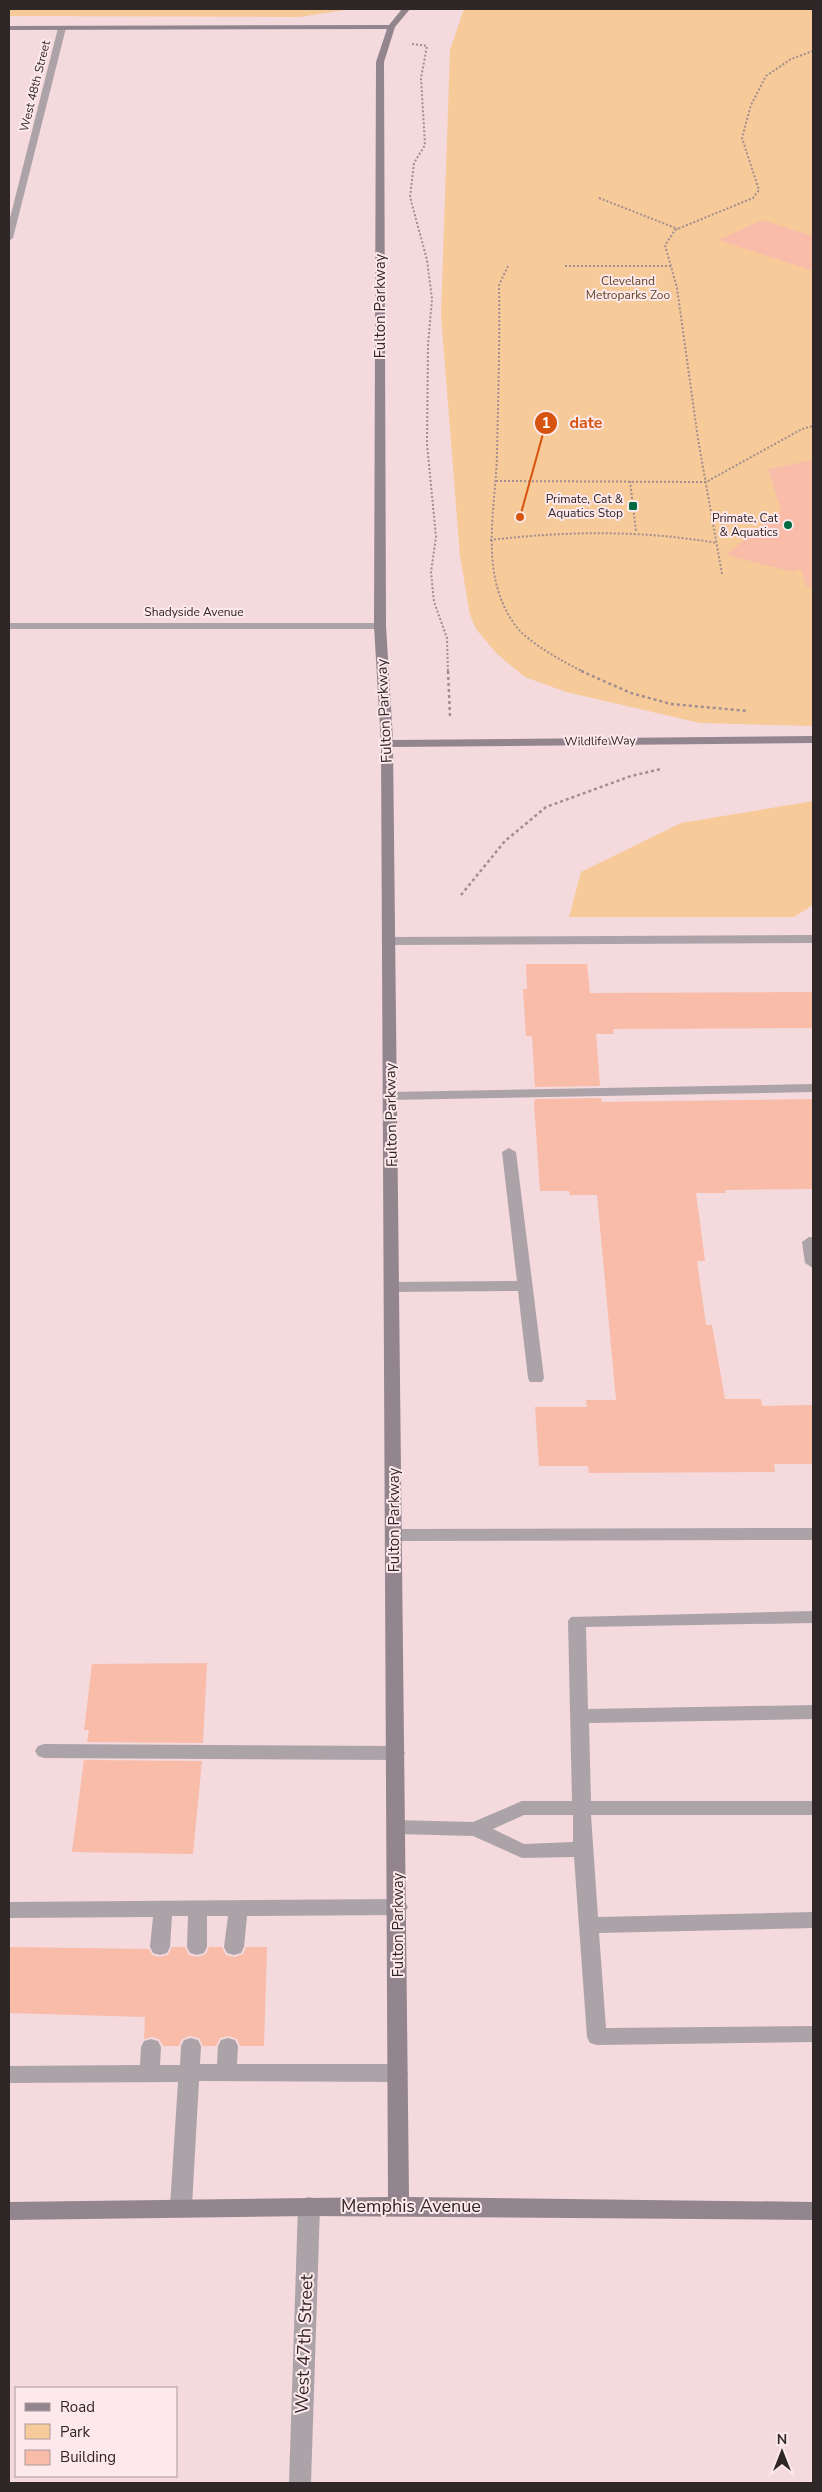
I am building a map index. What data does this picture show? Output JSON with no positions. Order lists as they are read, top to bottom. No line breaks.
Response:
{"streets":{"street":["West 48th Street","Fulton Parkway","Shadyside Avenue","Wildlife Way","Memphis Avenue","West 47th Street"]},"crossings":[["Fulton Parkway","Shadyside Avenue"],["Fulton Parkway","Wildlife Way"],["Fulton Parkway","Memphis Avenue"],["Memphis Avenue","West 47th Street"]],"parks":["Cleveland Metroparks Zoo"],"places":{"transit":["Primate, Cat & Aquatics Stop"],"other":["date","Primate, Cat & Aquatics"]},"legend":["Road","Park","Building"],"north":"top"}
